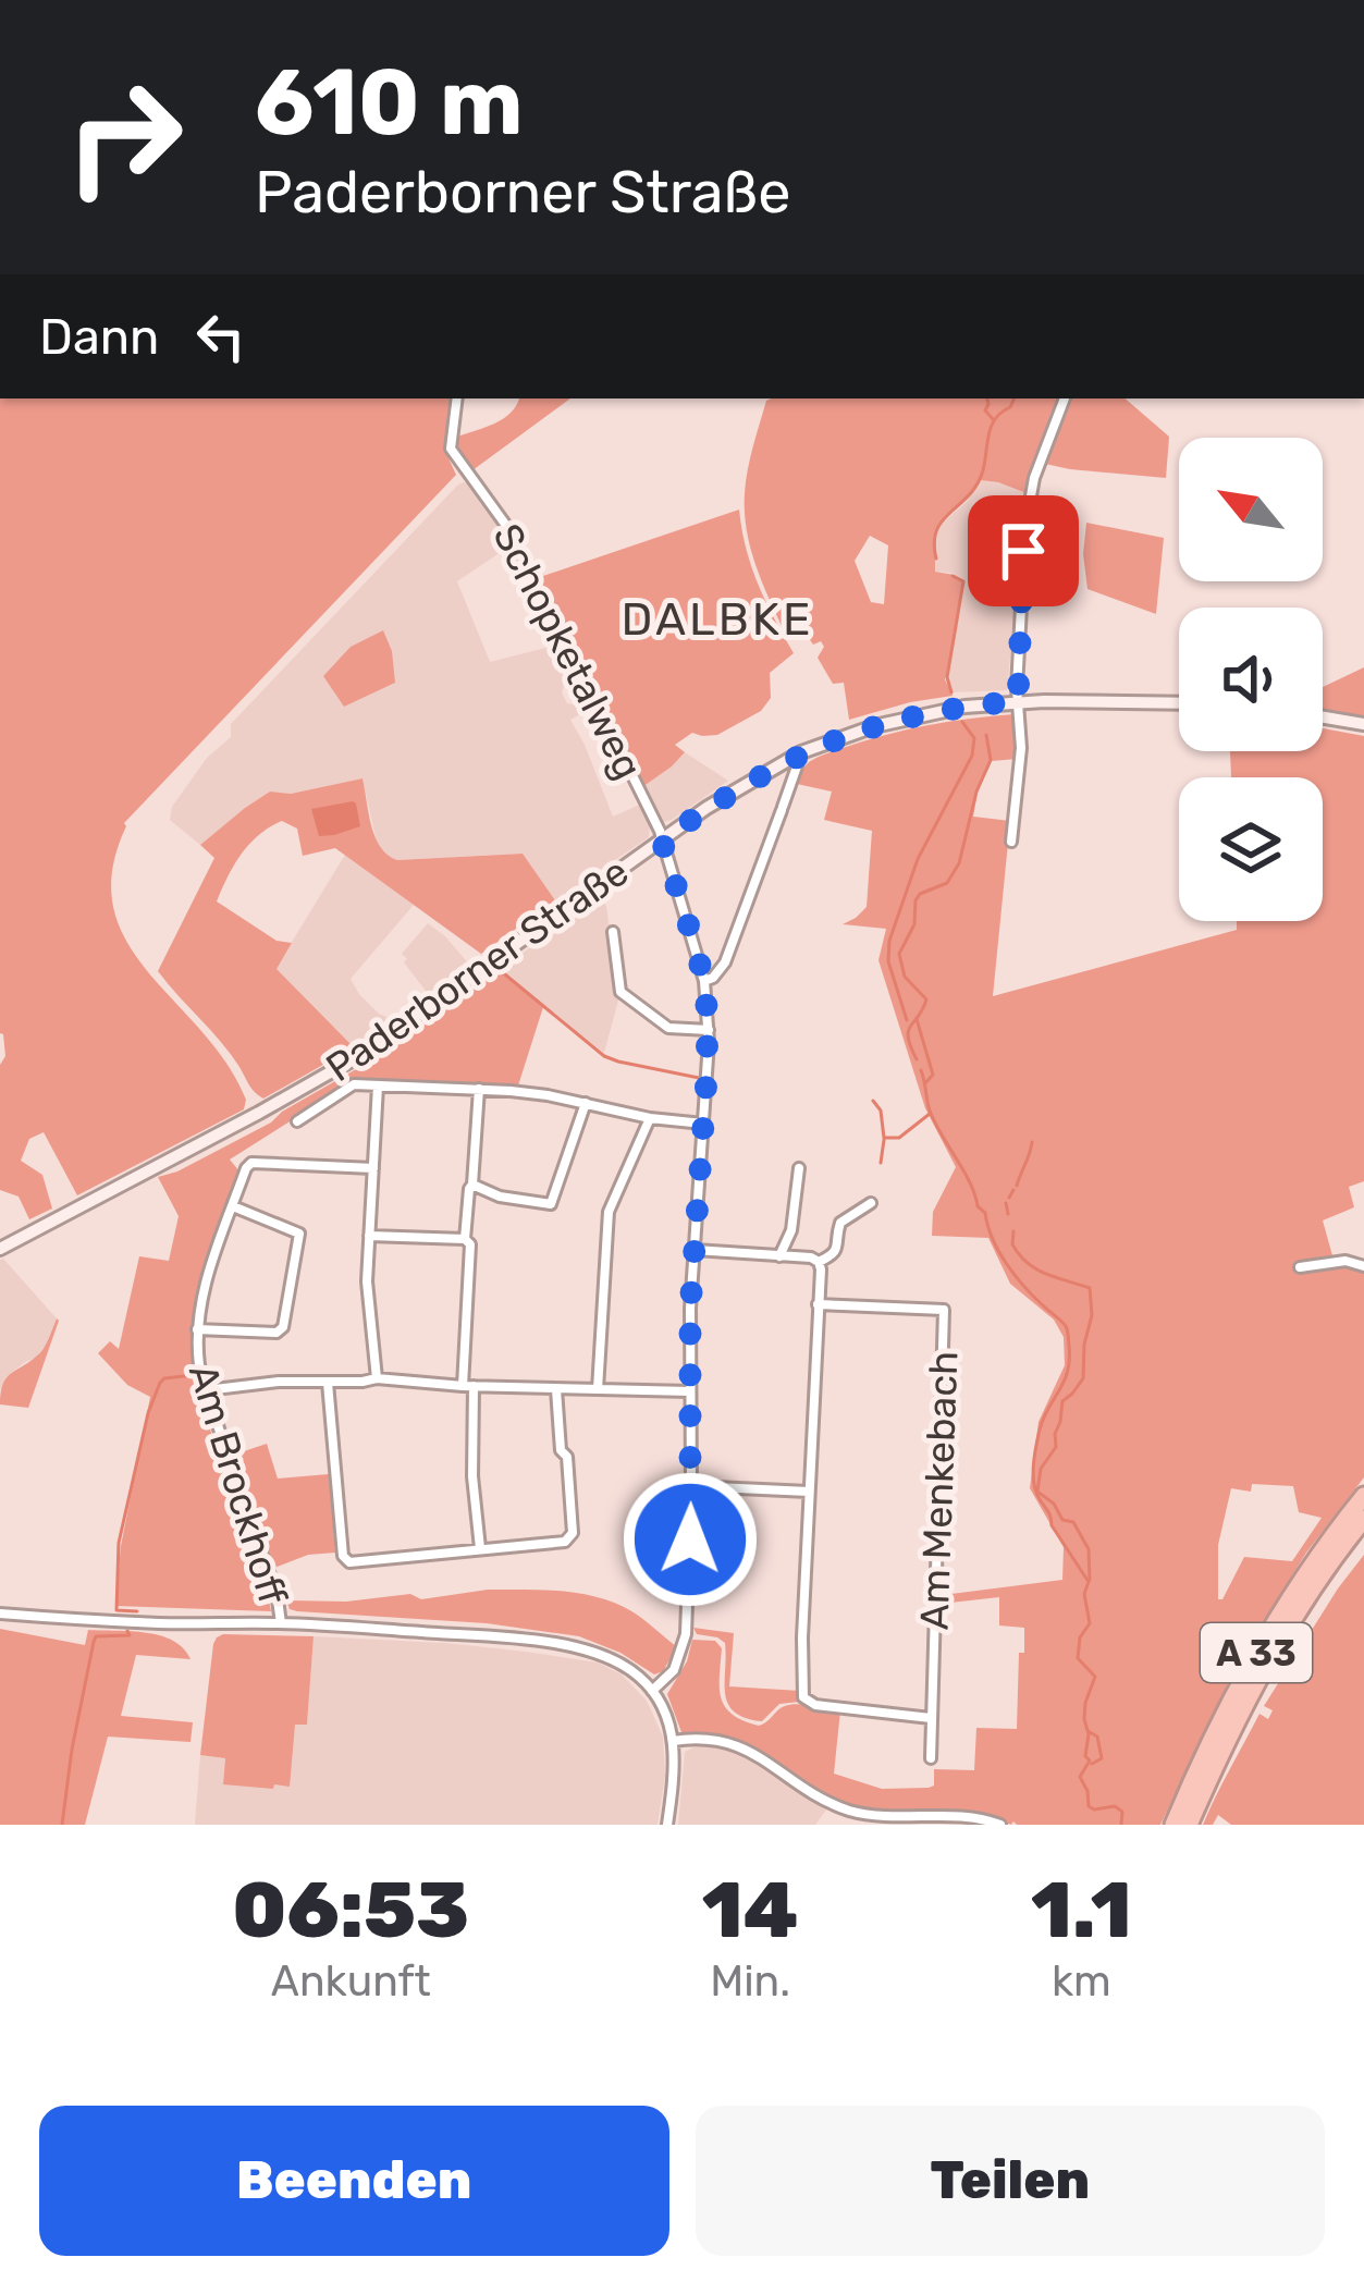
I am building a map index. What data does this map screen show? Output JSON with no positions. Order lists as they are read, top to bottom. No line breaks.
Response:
{"streets":{"highway":["A 33"],"main road":["Paderborner Straße"],"street":["Schopketalweg","Am Brockhoff","Am Menkebach"]},"crossings":[["Schopketalweg","Paderborner Straße"]],"districts":["DALBKE"],"north":"top left","page":{"turn":["610 m","Paderborner Straße"],"then":"Dann","eta":["06:53","Ankunft","14","Min.","1.1","km"],"buttons":["Beenden","Teilen"]}}
